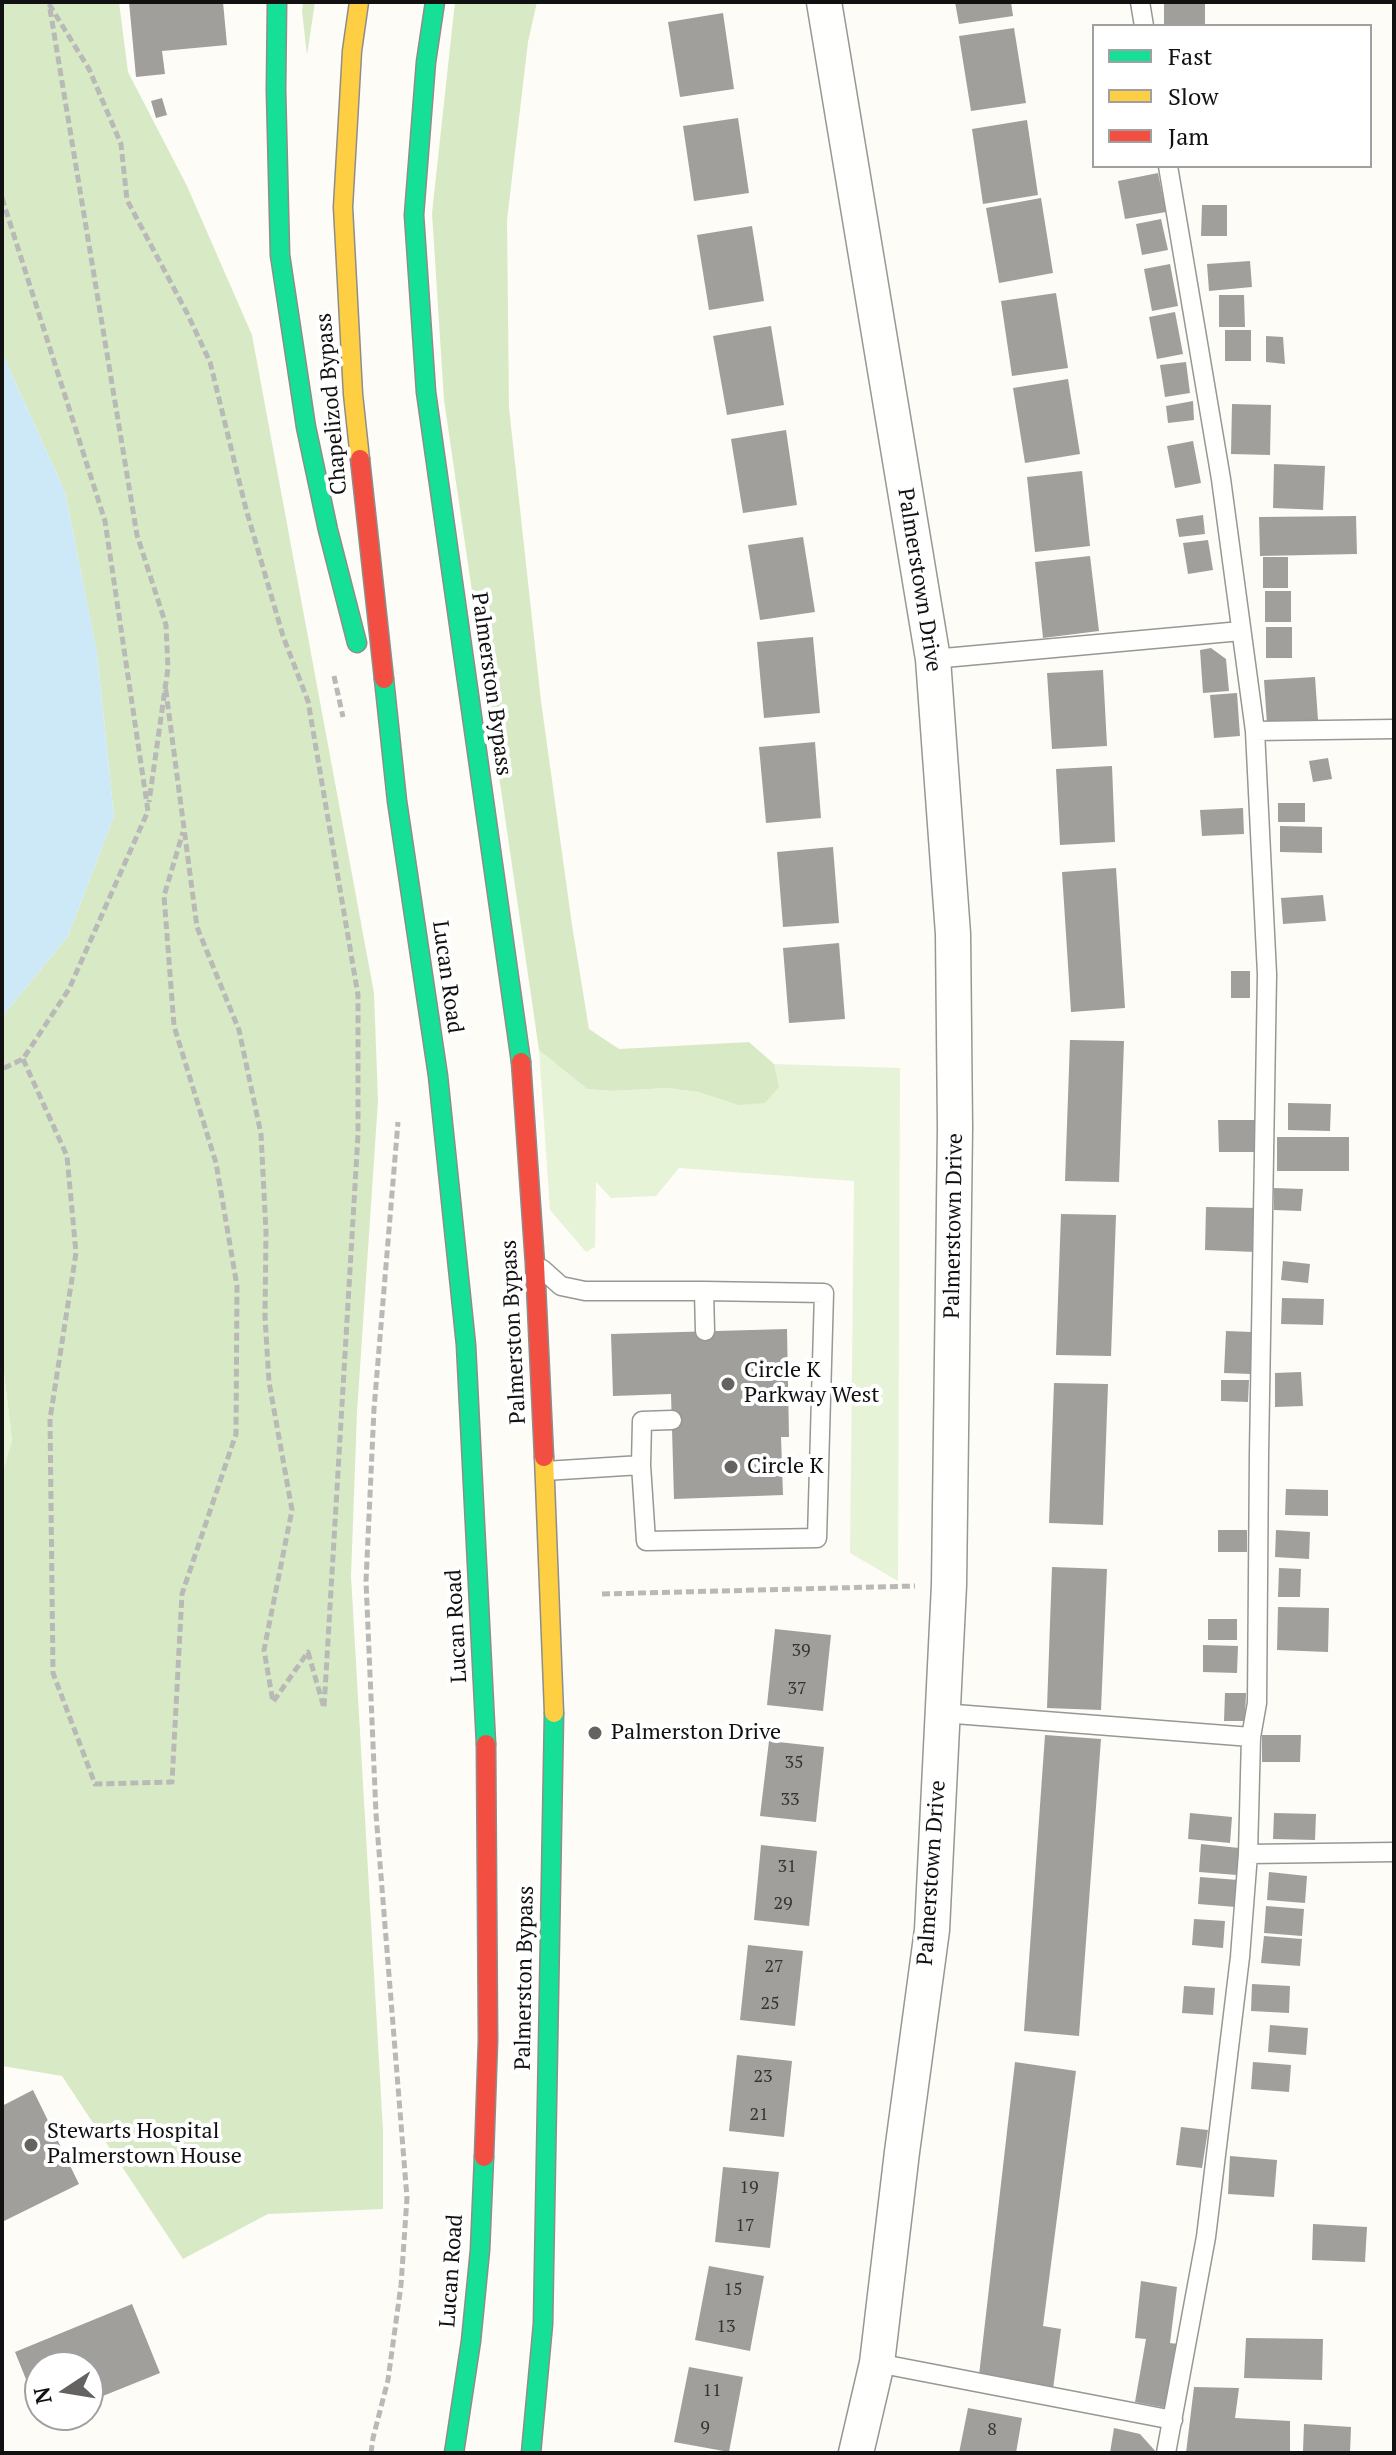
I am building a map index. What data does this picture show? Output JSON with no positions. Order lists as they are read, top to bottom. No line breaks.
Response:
{"streets":{"main road":["Chapelizod Bypass","Palmerston Bypass","Lucan Road"],"street":["Palmerstown Drive"]},"crossings":[["Chapelizod Bypass","Lucan Road"]],"places":["Circle K Parkway West","Circle K","Palmerston Drive","Stewarts Hospital Palmerstown House"],"house_numbers":["39","37","35","33","31","29","27","25","23","21","19","17","15","13","11","9","8"],"legend":["Fast","Slow","Jam"],"north":"left"}
